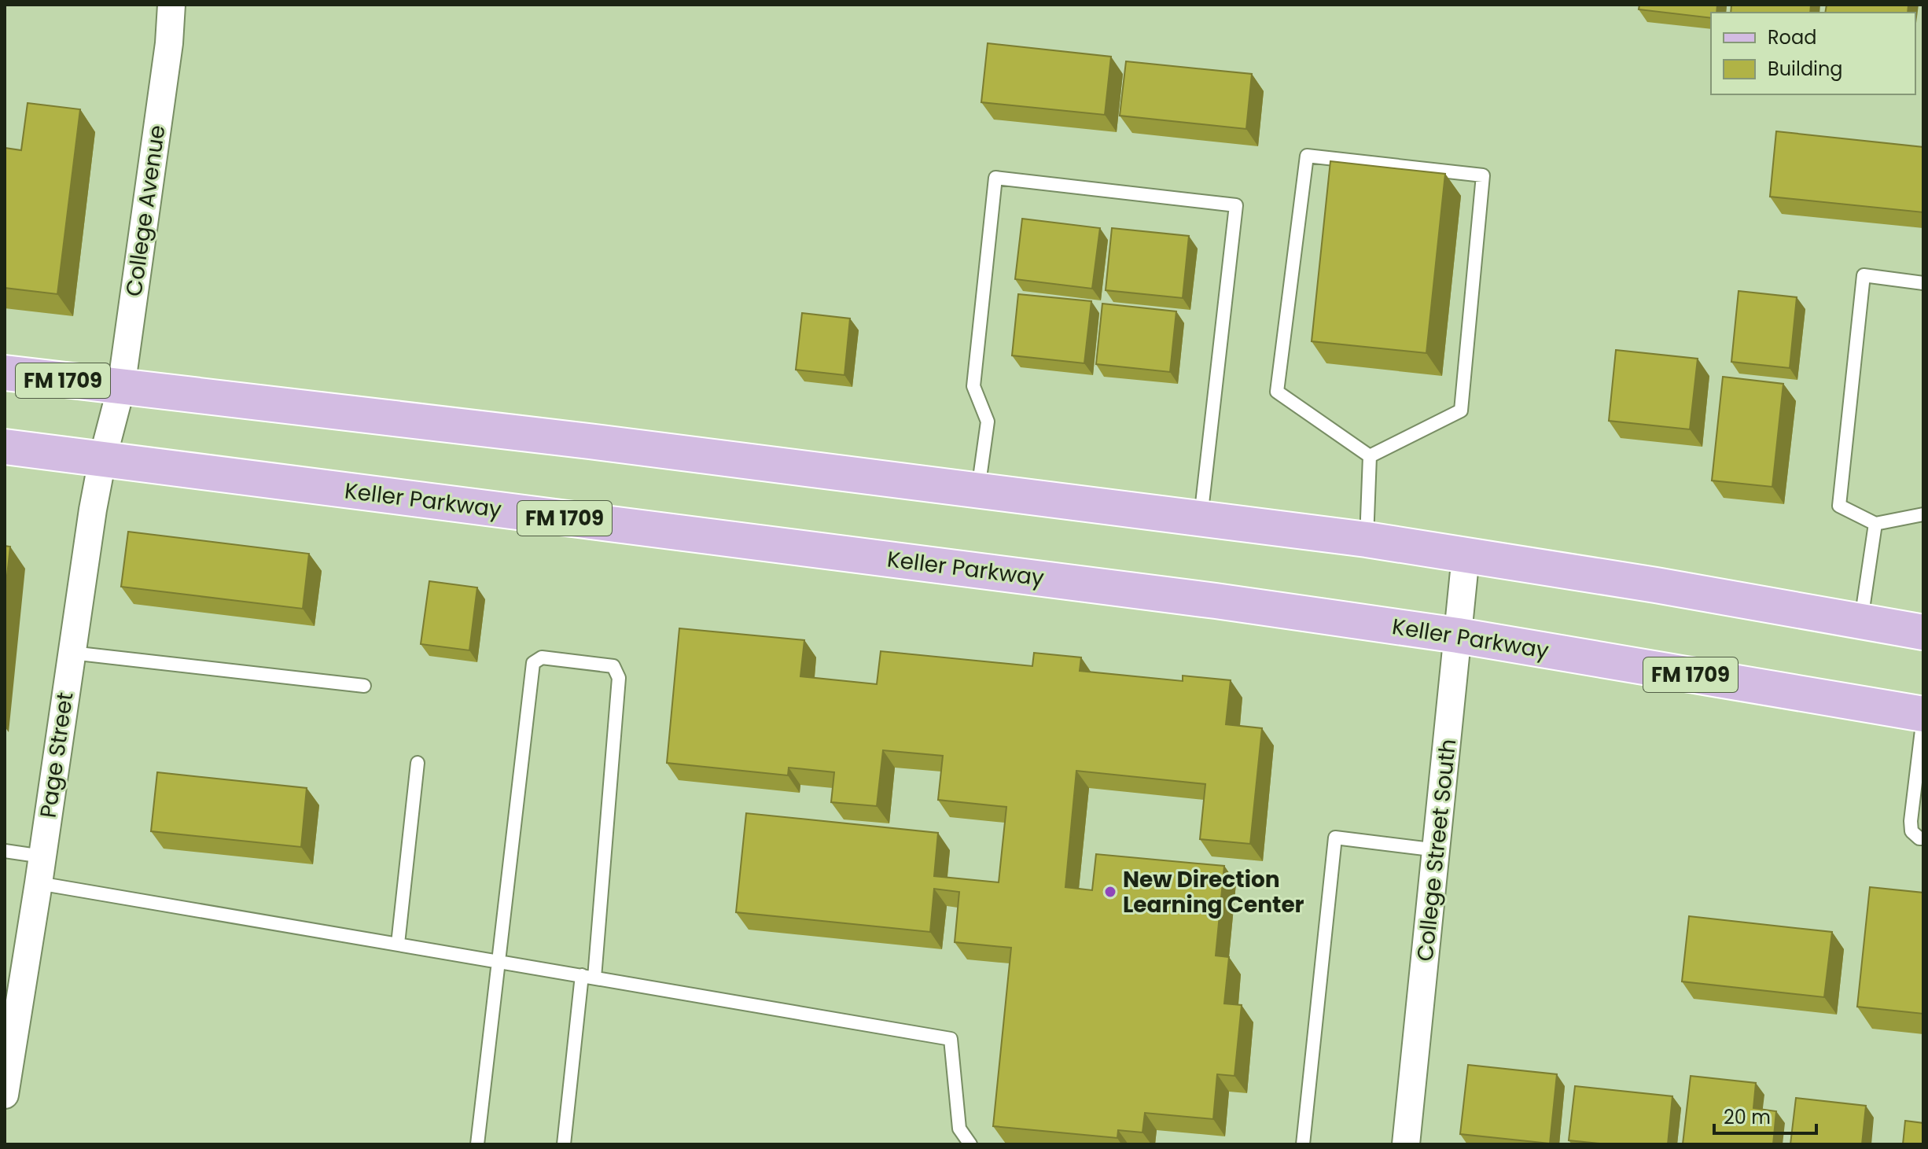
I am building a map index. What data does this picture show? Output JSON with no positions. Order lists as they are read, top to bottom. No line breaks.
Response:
{"streets":{"main road":["FM 1709","Keller Parkway"],"street":["College Avenue","Page Street","College Street South"]},"crossings":[["College Avenue","FM 1709"],["College Avenue","Page Street"],["FM 1709","Page Street"],["FM 1709","College Street South"],["Keller Parkway","Page Street"],["Keller Parkway","College Street South"]],"places":["New Direction Learning Center"],"legend":["Road","Building"],"scale_bar":"20 m"}
